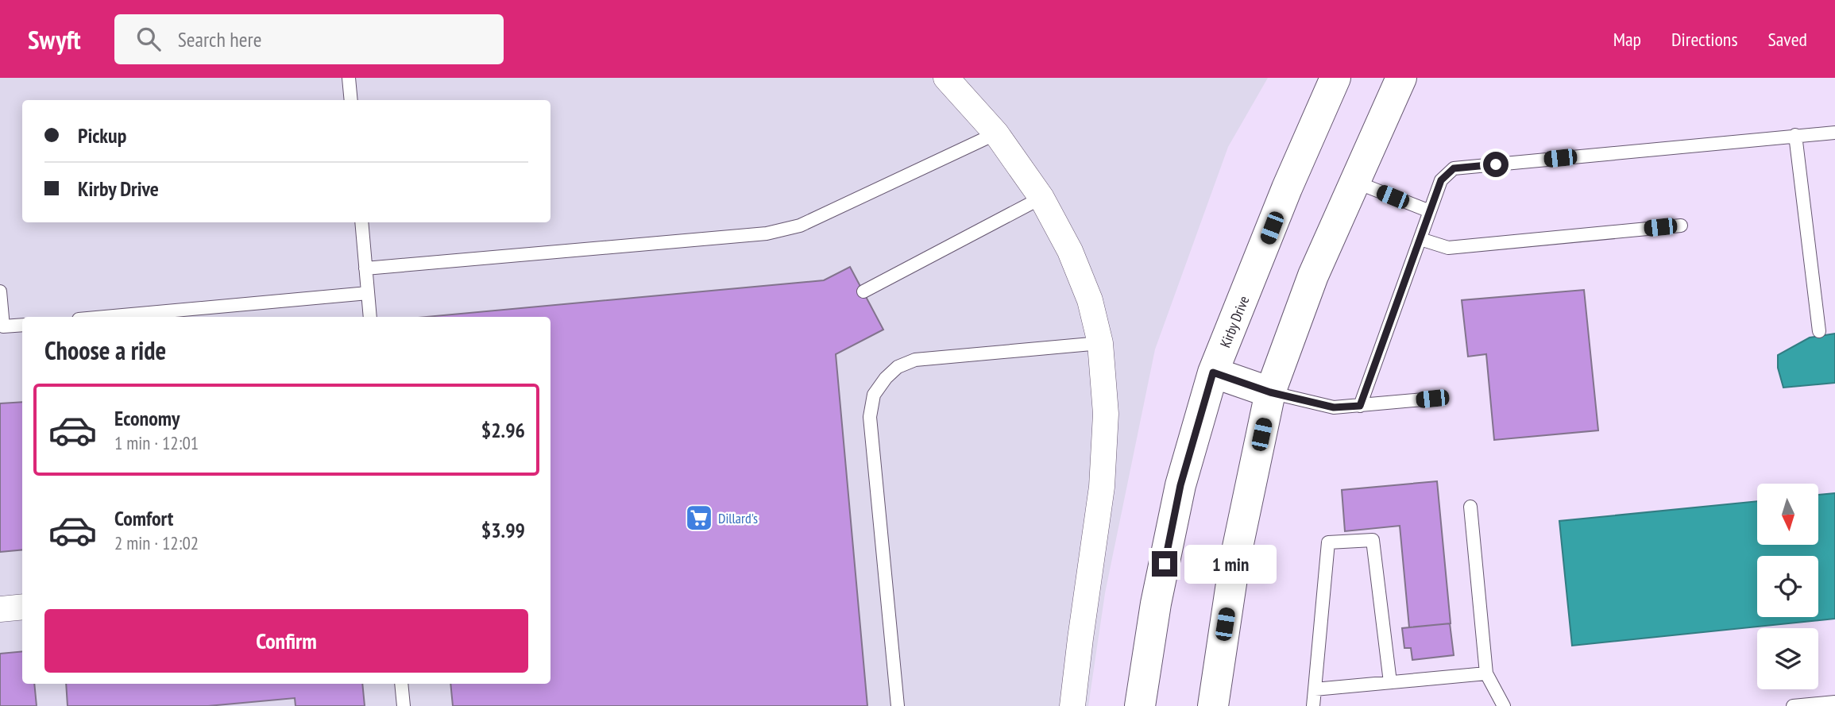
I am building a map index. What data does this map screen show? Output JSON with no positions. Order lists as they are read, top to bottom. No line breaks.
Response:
{"streets":{"main road":["Kirby Drive"]},"places":{"supermarket":["Dillard's"]},"north":"bottom","page":{"header":"Swyft","search":"Search here","nav":["Map","Directions","Saved"],"banner":["Pickup","Kirby Drive"],"heading":"Choose a ride","list":[{"name":"Economy","note":"1 min · 12:01","value":"$2.96"},{"name":"Comfort","note":"2 min · 12:02","value":"$3.99"}],"bubble":"1 min","buttons":"Confirm"}}
